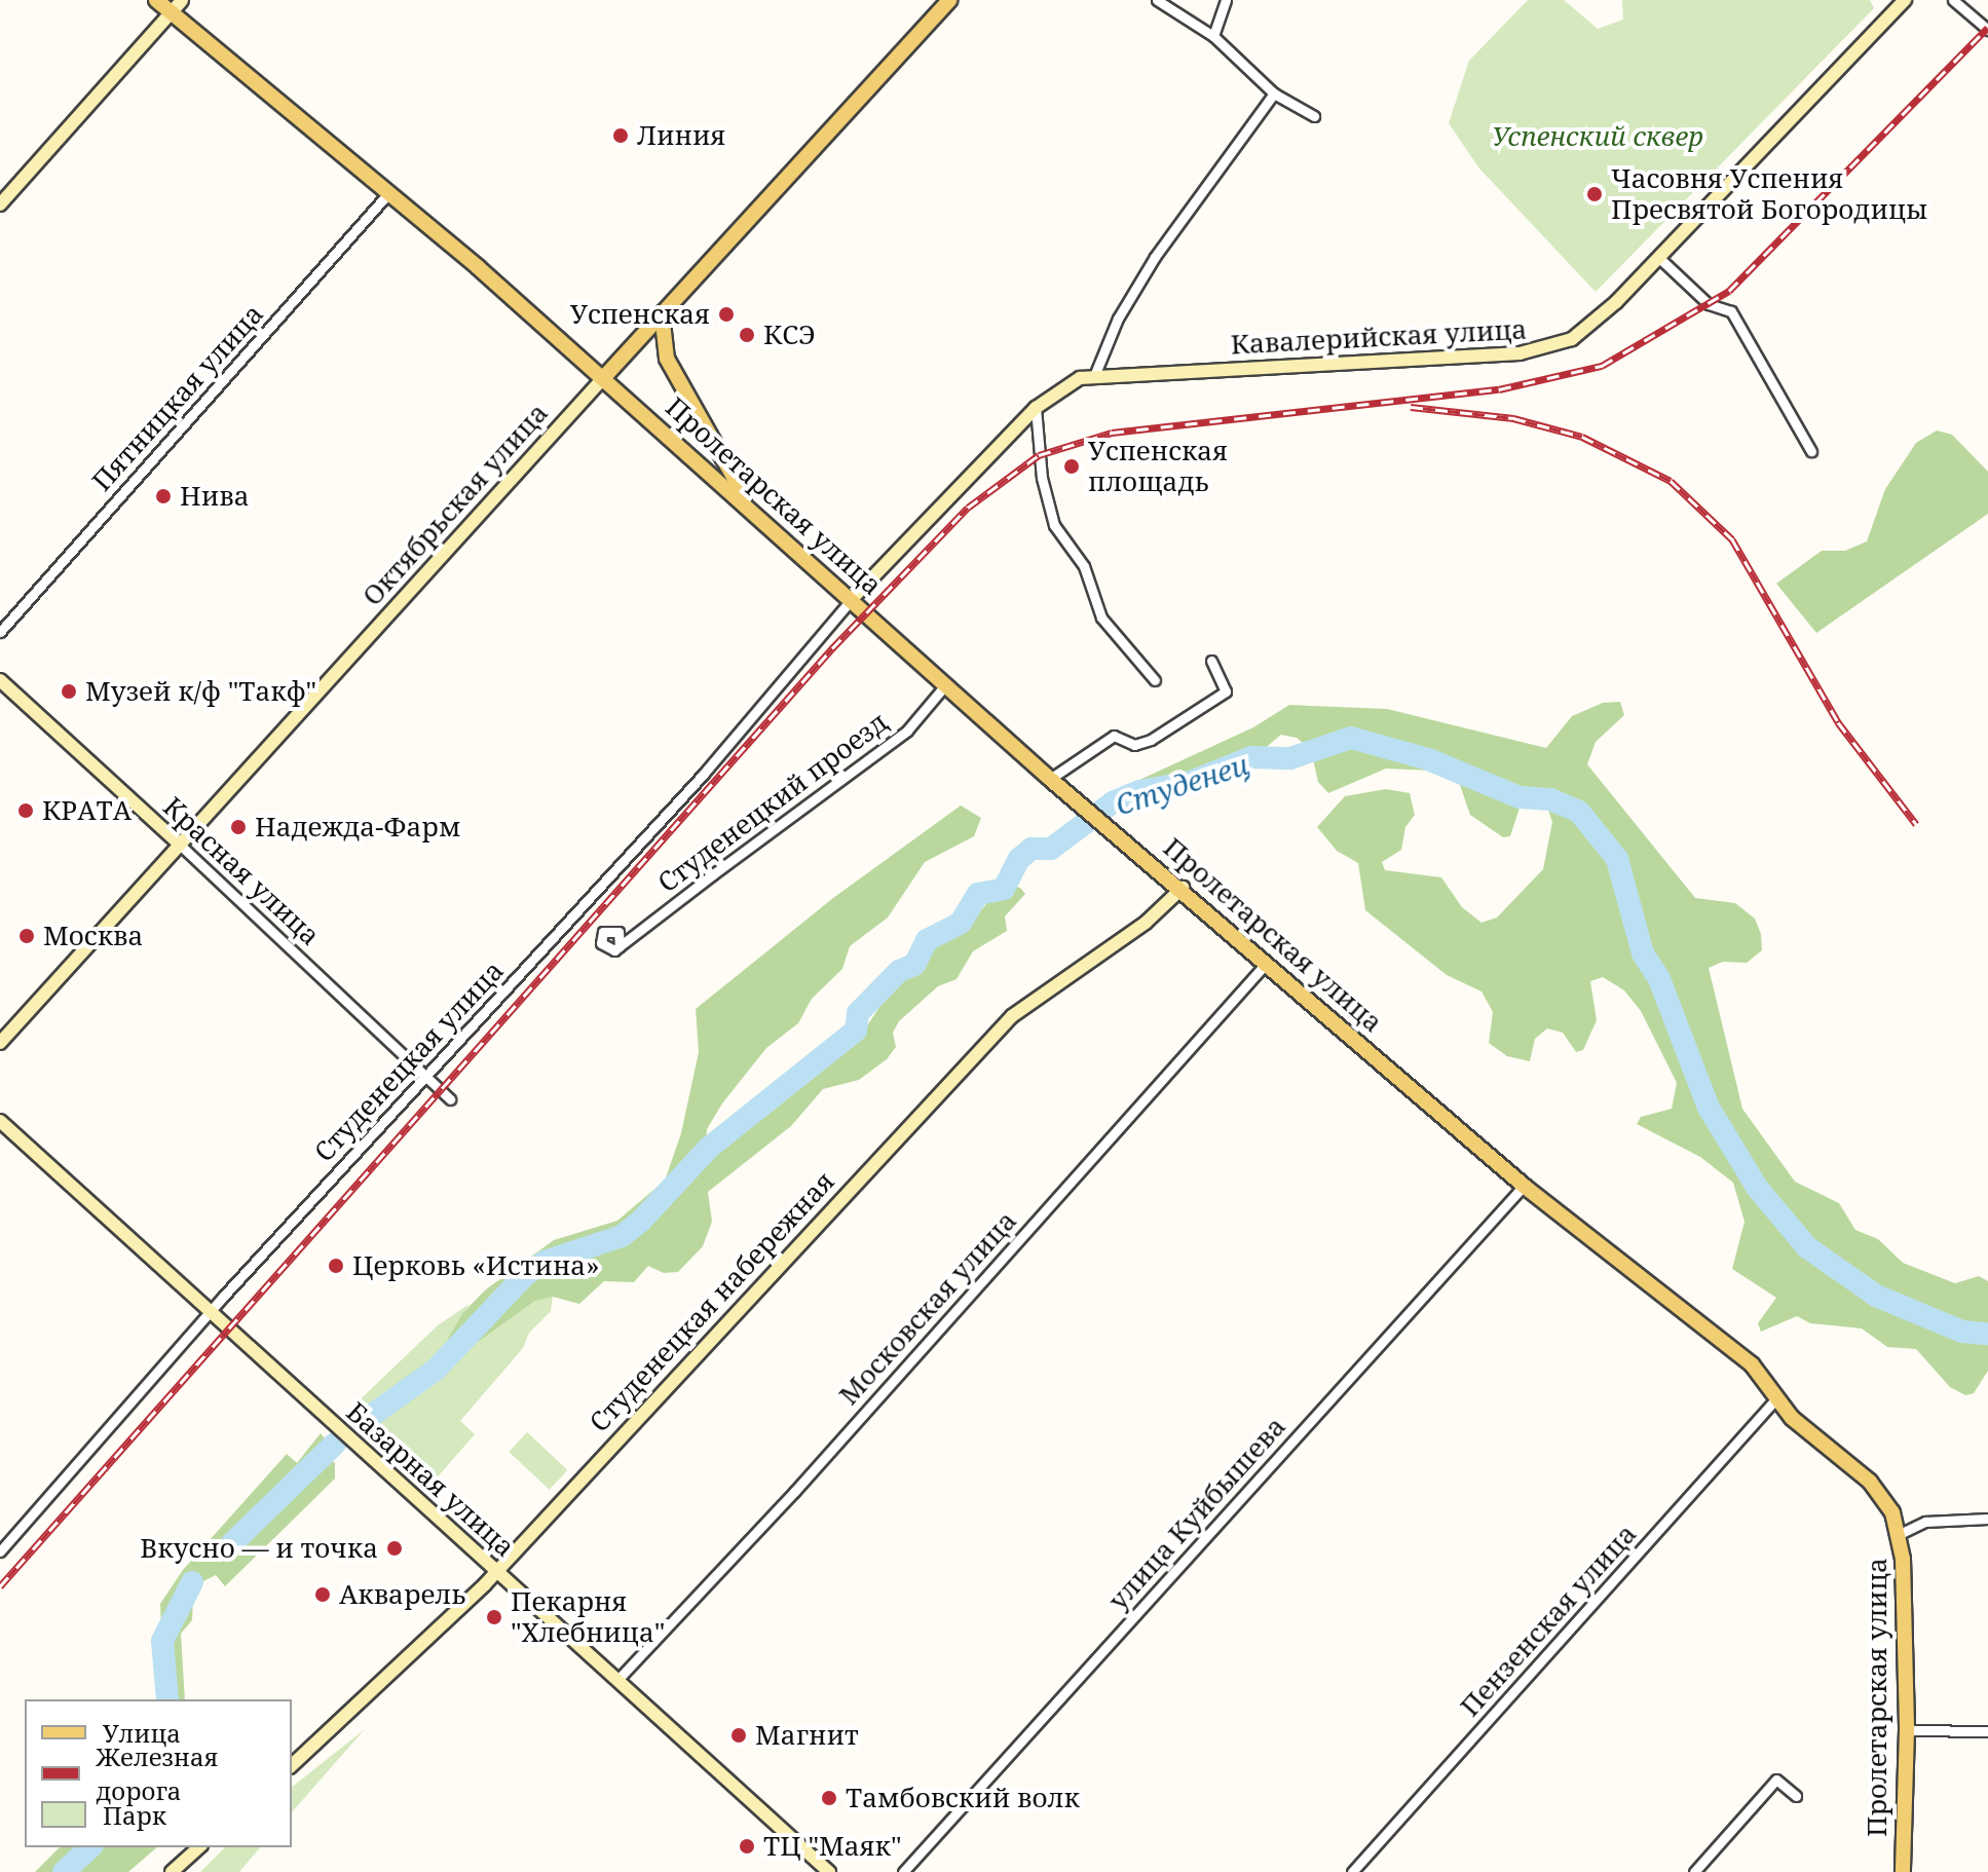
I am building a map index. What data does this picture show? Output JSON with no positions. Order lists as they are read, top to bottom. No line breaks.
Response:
{"streets":{"main road":["Пролетарская улица","Октябрьская улица"],"street":["Кавалерийская улица","Пятницкая улица","Студенецкий проезд","Красная улица","Студенецкая улица","Студенецкая набережная","Московская улица","Базарная улица","улица Куйбышева","Пензенская улица"]},"crossings":[["Кавалерийская улица","Пролетарская улица"],["Кавалерийская улица","Студенецкая улица"],["Пятницкая улица","Пролетарская улица"],["Пролетарская улица","Октябрьская улица"],["Пролетарская улица","Студенецкий проезд"],["Пролетарская улица","Студенецкая улица"],["Пролетарская улица","Студенецкая набережная"],["Пролетарская улица","Московская улица"],["Пролетарская улица","улица Куйбышева"],["Пролетарская улица","Пензенская улица"],["Октябрьская улица","Красная улица"],["Красная улица","Студенецкая улица"],["Студенецкая улица","Базарная улица"],["Студенецкая набережная","Базарная улица"],["Московская улица","Базарная улица"]],"water":["Студенец"],"parks":["Успенский сквер"],"places":["Линия","Часовня Успения Пресвятой Богородицы","Успенская","КСЭ","Успенская площадь","Нива","Музей к/ф \"Такф\"","КРАТА","Надежда-Фарм","Москва","Церковь «Истина»","Вкусно — и точка","Акварель","Пекарня \"Хлебница\"","Магнит","Тамбовский волк","ТЦ \"Маяк\""],"legend":["Улица","Железная дорога","Парк"]}
